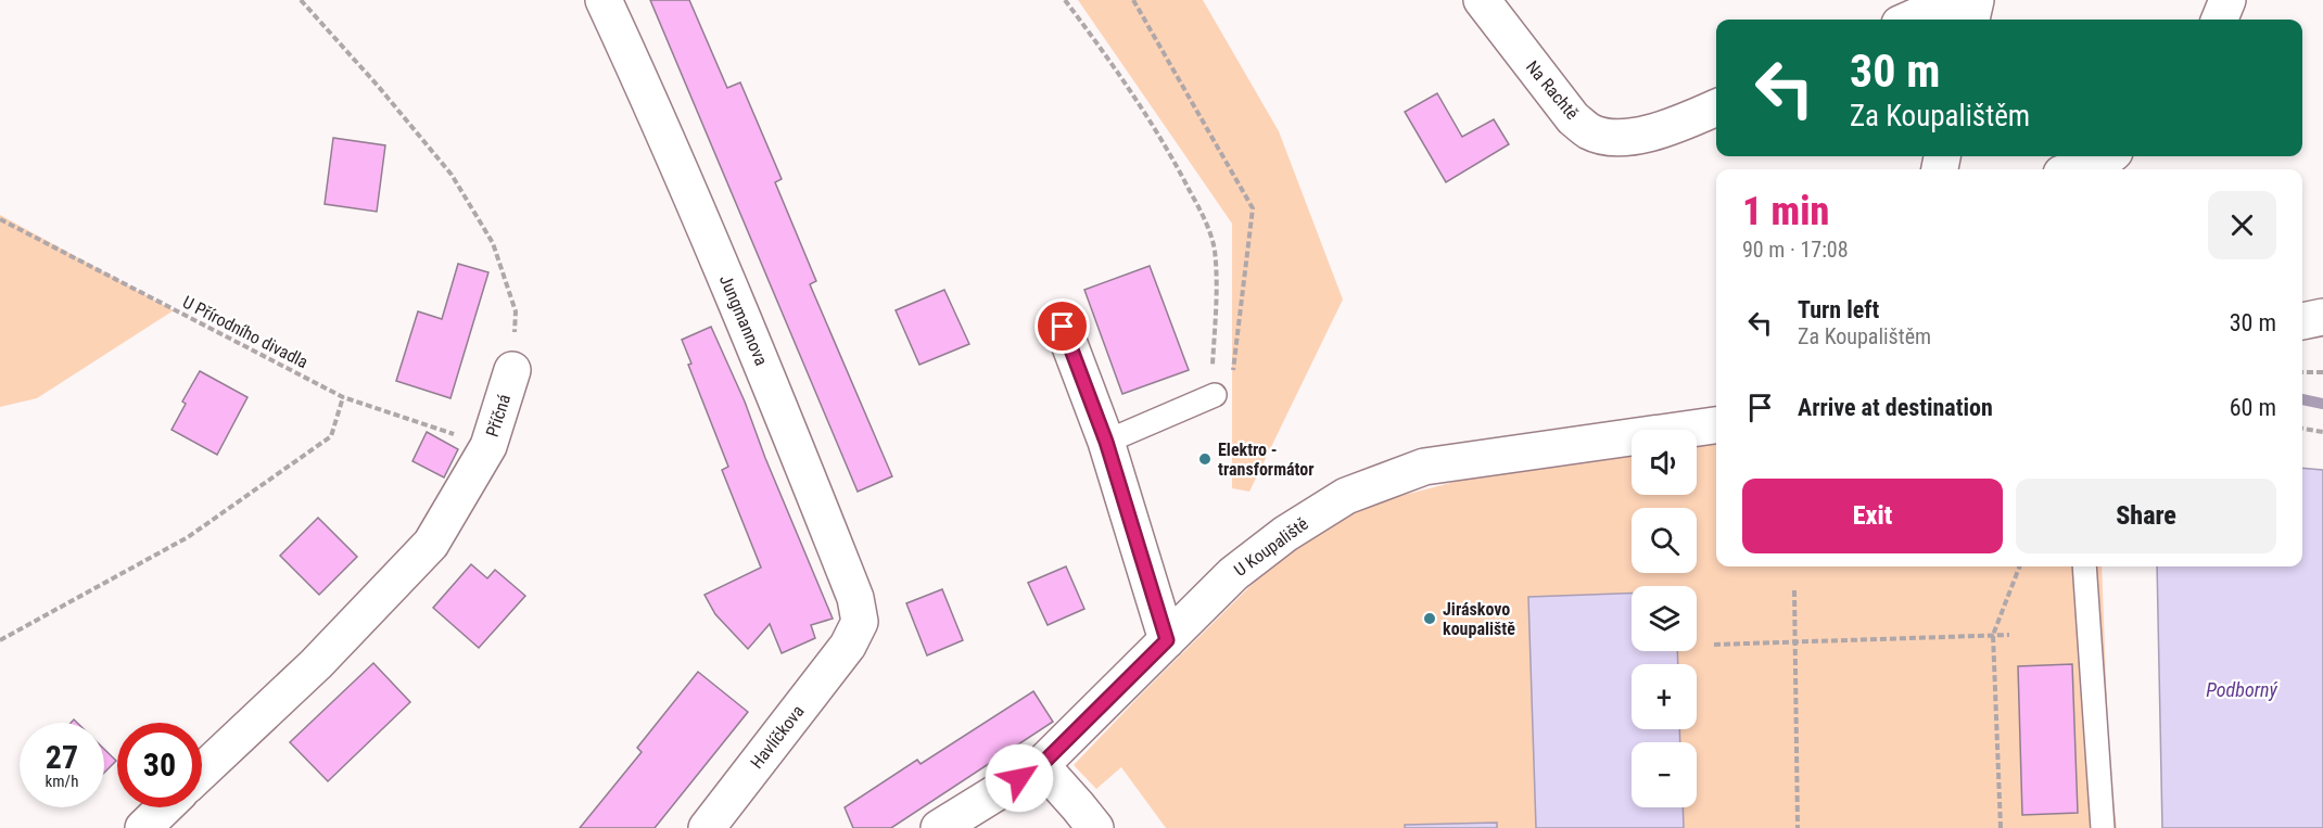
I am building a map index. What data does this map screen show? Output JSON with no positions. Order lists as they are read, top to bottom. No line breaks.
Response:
{"streets":{"street":["Na Rachtě","Jungmannova","Příčná","U Koupaliště","Havlíčkova"],"path":["U Přírodního divadla"]},"crossings":[["Jungmannova","Havlíčkova"],["U Přírodního divadla","Příčná"]],"water":["Podborný"],"places":["Elektro - transformátor","Jiráskovo koupaliště"],"page":{"turn":["30 m","Za Koupalištěm"],"heading":["1 min","90 m · 17:08"],"list":[{"name":"Turn left","note":"Za Koupalištěm","value":"30 m"},{"name":"Arrive at destination","value":"60 m"}],"map_buttons":["+","−"],"buttons":["Exit","Share"],"speed":"27 km/h","limit":"30"}}
